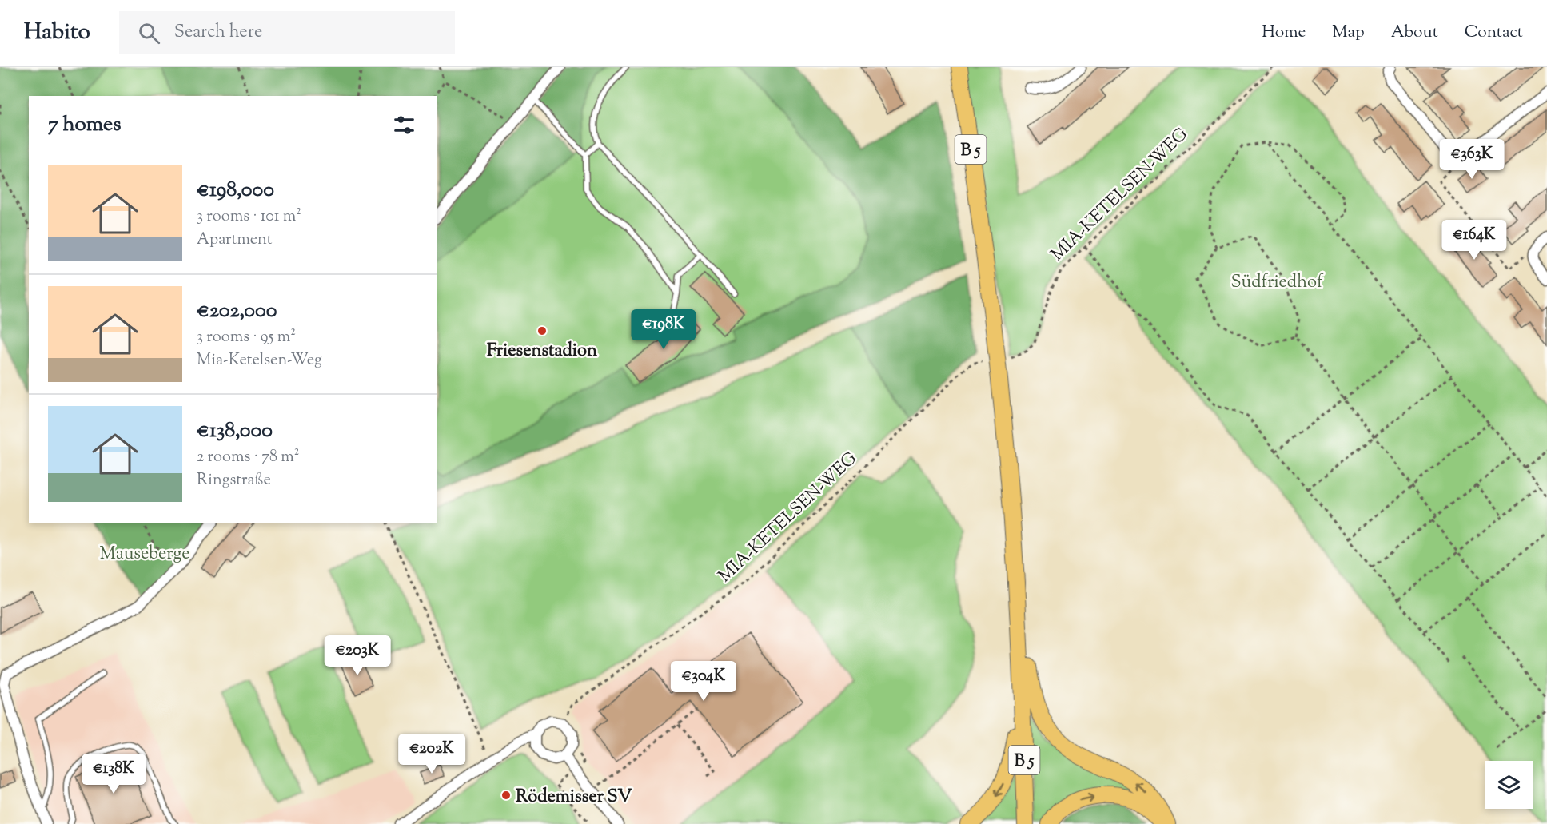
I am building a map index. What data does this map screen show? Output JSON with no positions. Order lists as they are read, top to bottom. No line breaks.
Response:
{"streets":{"highway":["B 5"],"path":["MIA-KETELSEN-WEG"]},"parks":["Südfriedhof","Mauseberge"],"places":["Friesenstadion","Rödemisser SV"],"page":{"header":"Habito","search":"Search here","nav":["Home","Map","About","Contact"],"heading":"7 homes","price":["€363K","€164K","€198K","€203K","€304K","€202K","€138K"],"list":[{"name":"€198,000","note":"3 rooms · 101 m² · Apartment"},{"name":"€202,000","note":"3 rooms · 95 m² · Mia-Ketelsen-Weg"},{"name":"€138,000","note":"2 rooms · 78 m² · Ringstraße"}]}}
